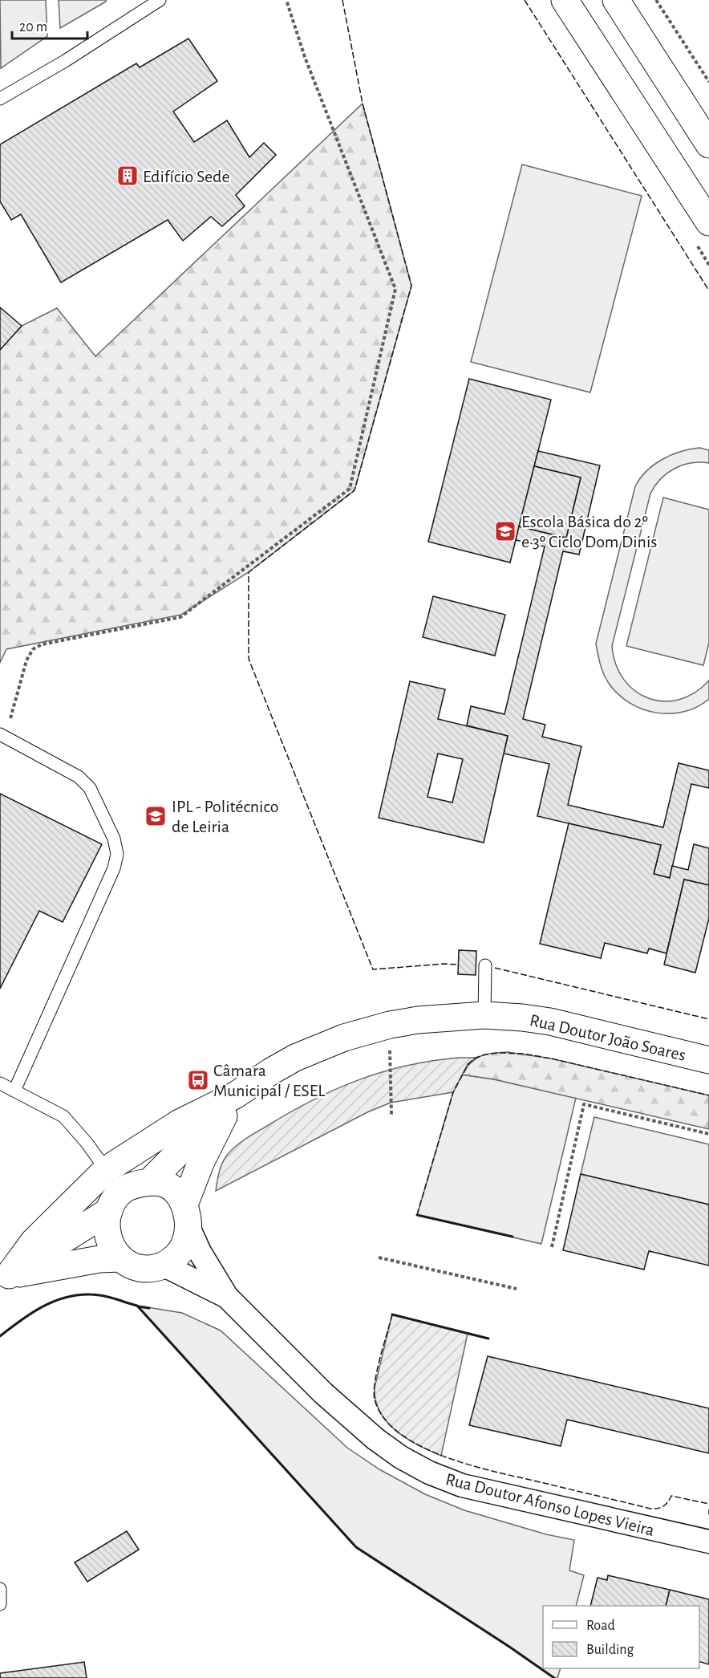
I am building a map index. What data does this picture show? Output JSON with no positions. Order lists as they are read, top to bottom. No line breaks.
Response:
{"streets":{"main road":["Rua Doutor João Soares"],"street":["Rua Doutor Afonso Lopes Vieira"]},"crossings":[["Rua Doutor João Soares","Rua Doutor Afonso Lopes Vieira"]],"places":{"building":["Edifício Sede"],"school or university":["Escola Básica do 2º e 3º Ciclo Dom Dinis","IPL - Politécnico de Leiria"],"bus stop":["Câmara Municipal / ESEL"]},"legend":["Road","Building"],"scale_bar":"20 m"}
